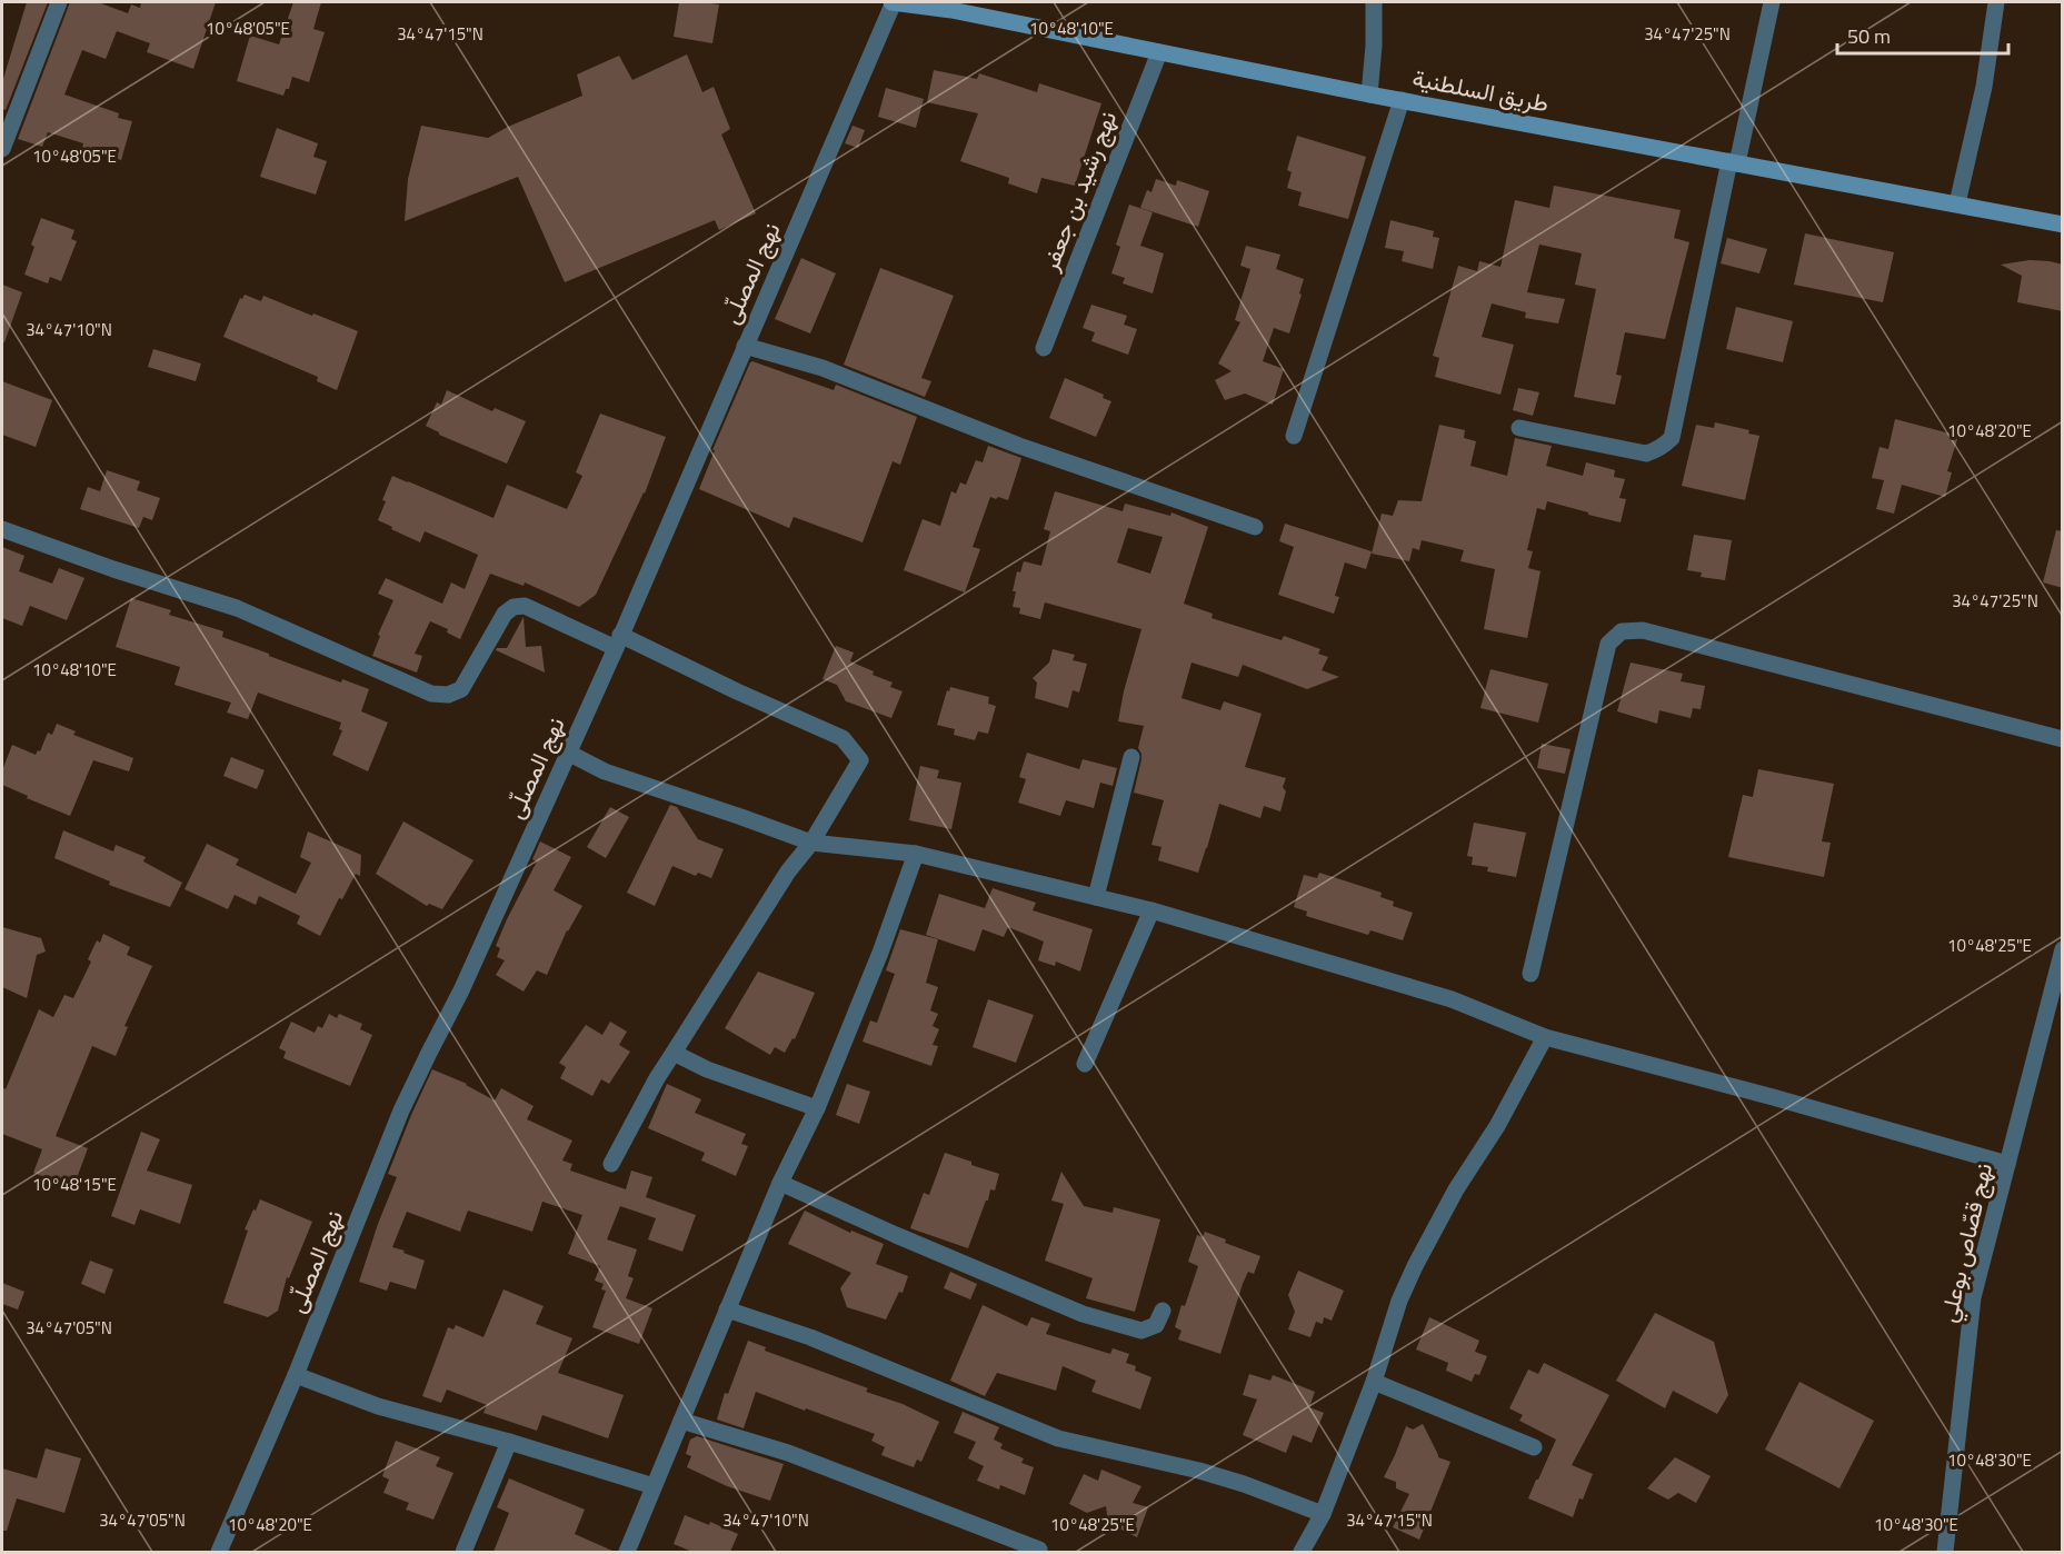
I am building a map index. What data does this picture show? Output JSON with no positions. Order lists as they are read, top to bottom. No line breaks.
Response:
{"streets":{"main road":["طريق السلطنية"],"street":["نهج رشيد بن جعفر","نهج المصلّى","نهج قصّاص بوعلي"]},"crossings":[["طريق السلطنية","نهج رشيد بن جعفر"],["طريق السلطنية","نهج المصلّى"]],"scale_bar":"50 m","coordinates":["10°48'05\"E","10°48'10\"E","34°47'15\"N","34°47'25\"N","34°47'10\"N","10°48'20\"E","10°48'25\"E","10°48'15\"E","34°47'05\"N","10°48'30\"E"]}
